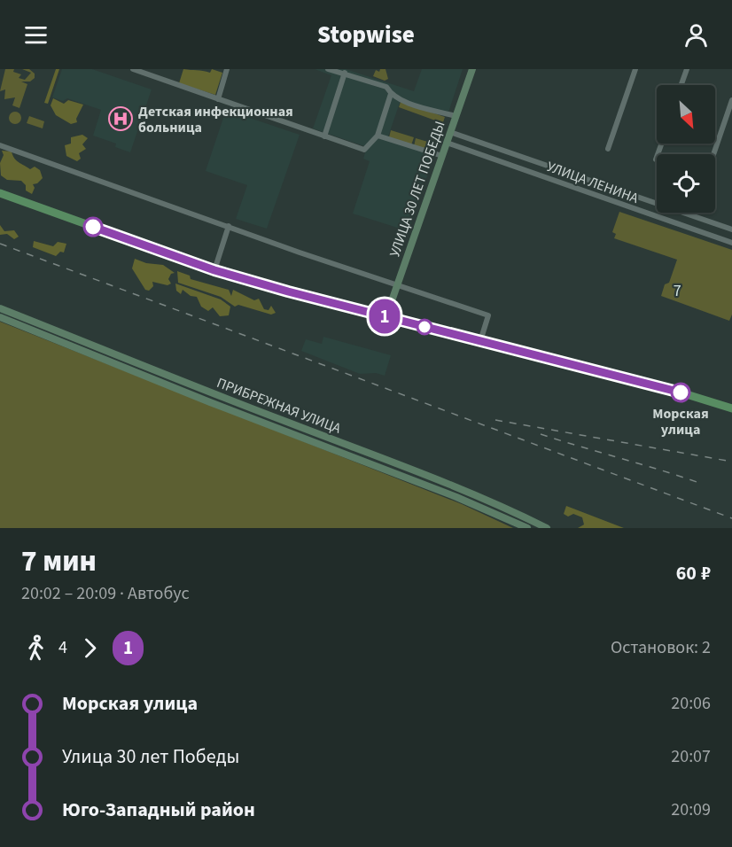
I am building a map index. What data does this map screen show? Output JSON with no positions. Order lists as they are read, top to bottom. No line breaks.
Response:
{"streets":{"main road":["УЛИЦА 30 ЛЕТ ПОБЕДЫ","ПРИБРЕЖНАЯ УЛИЦА"],"street":["УЛИЦА ЛЕНИНА"]},"crossings":[["УЛИЦА ЛЕНИНА","УЛИЦА 30 ЛЕТ ПОБЕДЫ"]],"districts":["7"],"places":{"hospital":["Детская инфекционная больница"],"other":["Морская улица"]},"lines":["bus line 1"],"north":"bottom right","page":{"header":"Stopwise","on_map":"1","heading":["7 мин","20:02 – 20:09 · Автобус","60 ₽"],"legs":["4","1","Остановок: 2"],"list":[{"name":"Морская улица","value":"20:06"},{"name":"Улица 30 лет Победы","value":"20:07"},{"name":"Юго-Западный район","value":"20:09"}]}}
